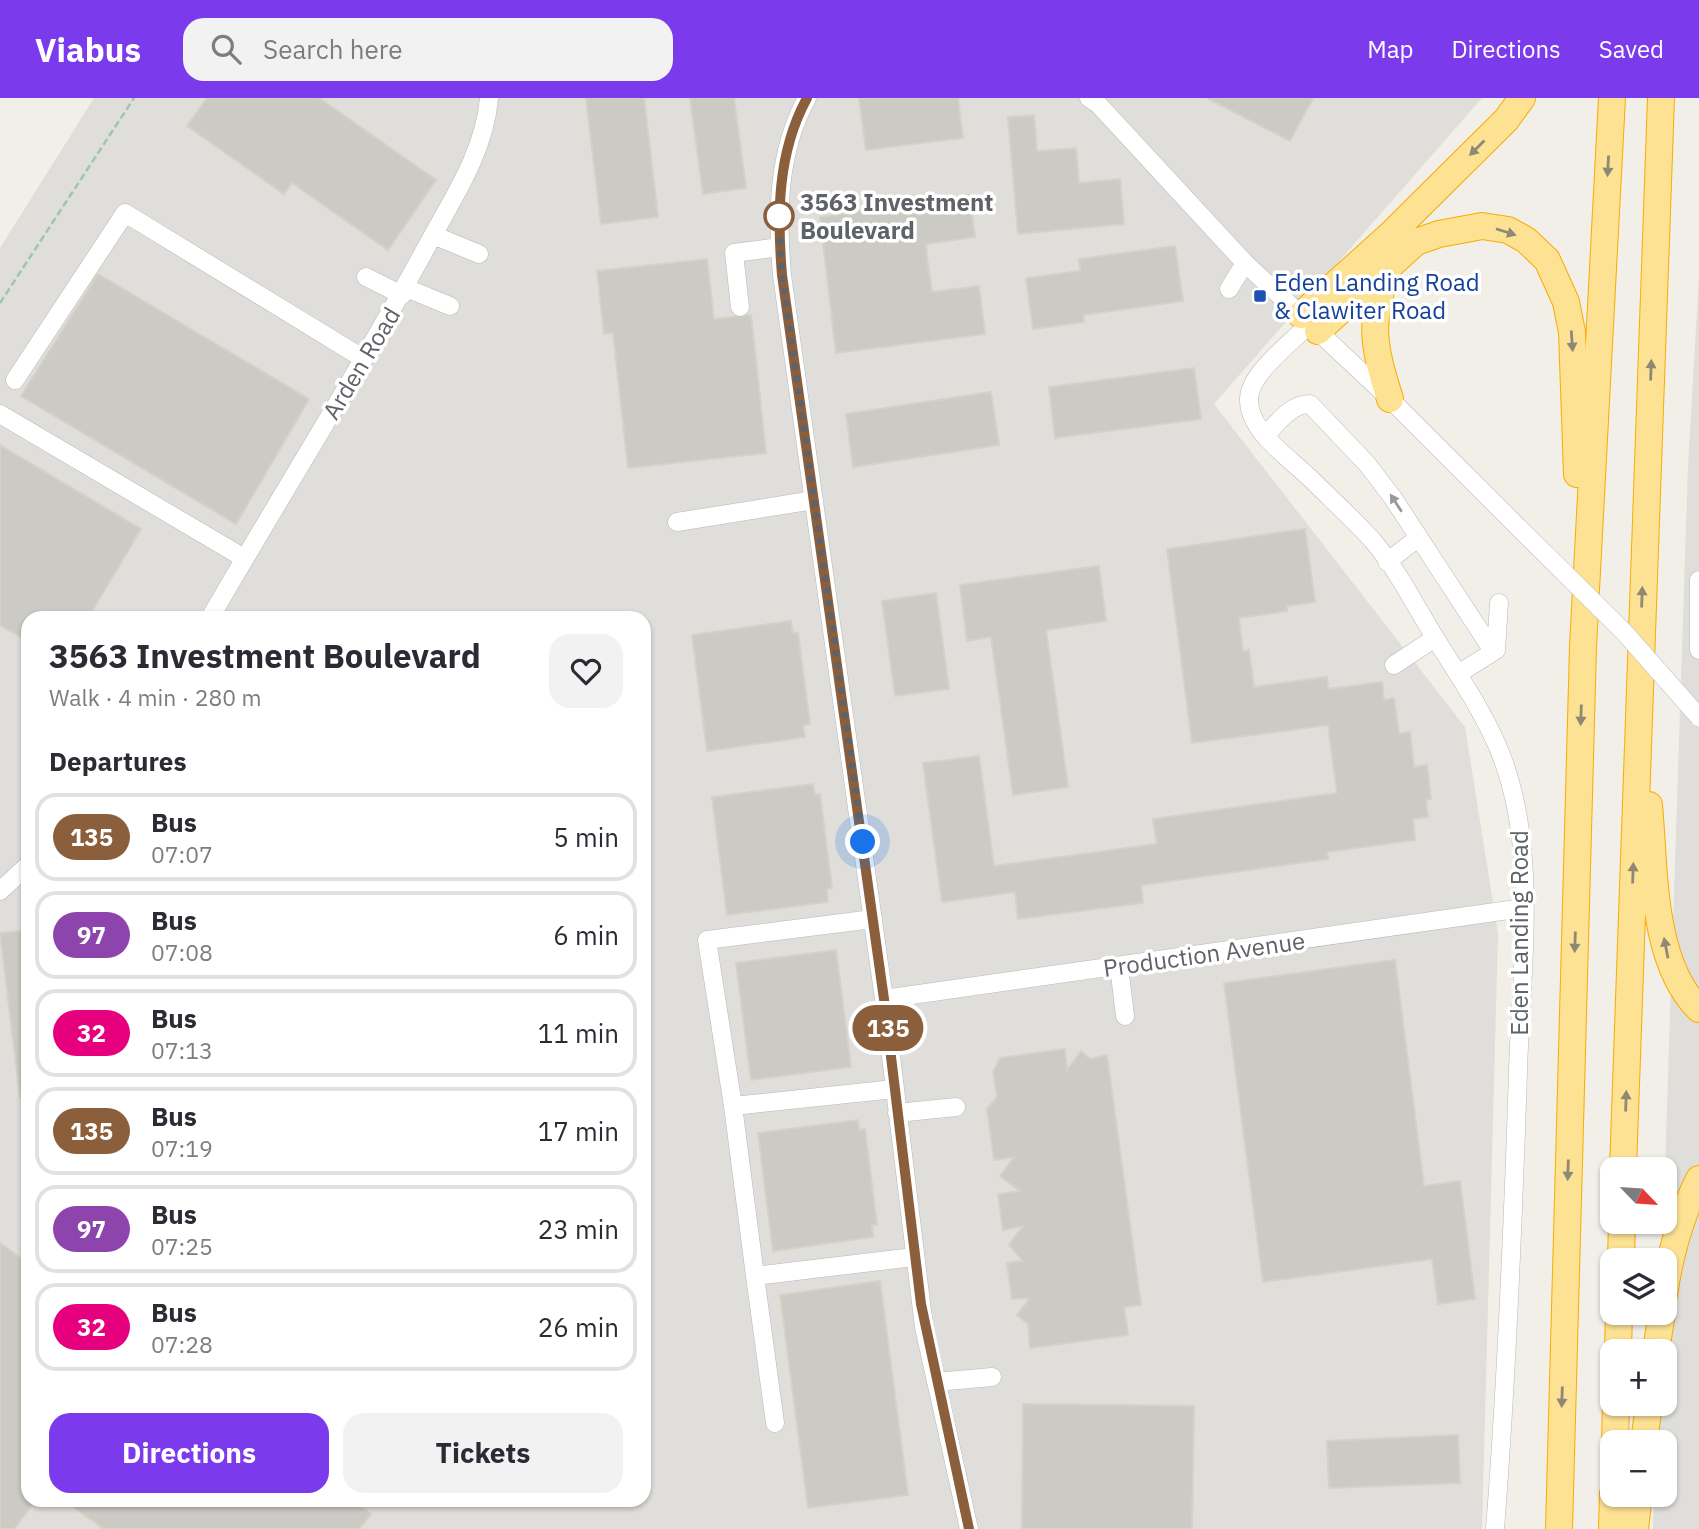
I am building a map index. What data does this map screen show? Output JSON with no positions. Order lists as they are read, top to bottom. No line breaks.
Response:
{"streets":{"street":["Arden Road","Eden Landing Road","Production Avenue"]},"crossings":[["Eden Landing Road","Production Avenue"]],"places":{"other":["3563 Investment Boulevard"],"transit":["Eden Landing Road & Clawiter Road"]},"lines":["bus line 135"],"north":"bottom right","page":{"header":"Viabus","search":"Search here","nav":["Map","Directions","Saved"],"on_map":"135","heading":[["3563 Investment Boulevard","Walk · 4 min · 280 m"],"Departures"],"list":[{"mark":"135","name":"Bus","note":"07:07","value":"5 min"},{"mark":"97","name":"Bus","note":"07:08","value":"6 min"},{"mark":"32","name":"Bus","note":"07:13","value":"11 min"},{"mark":"135","name":"Bus","note":"07:19","value":"17 min"},{"mark":"97","name":"Bus","note":"07:25","value":"23 min"},{"mark":"32","name":"Bus","note":"07:28","value":"26 min"}],"map_buttons":["+","−"],"buttons":["Directions","Tickets"]}}
